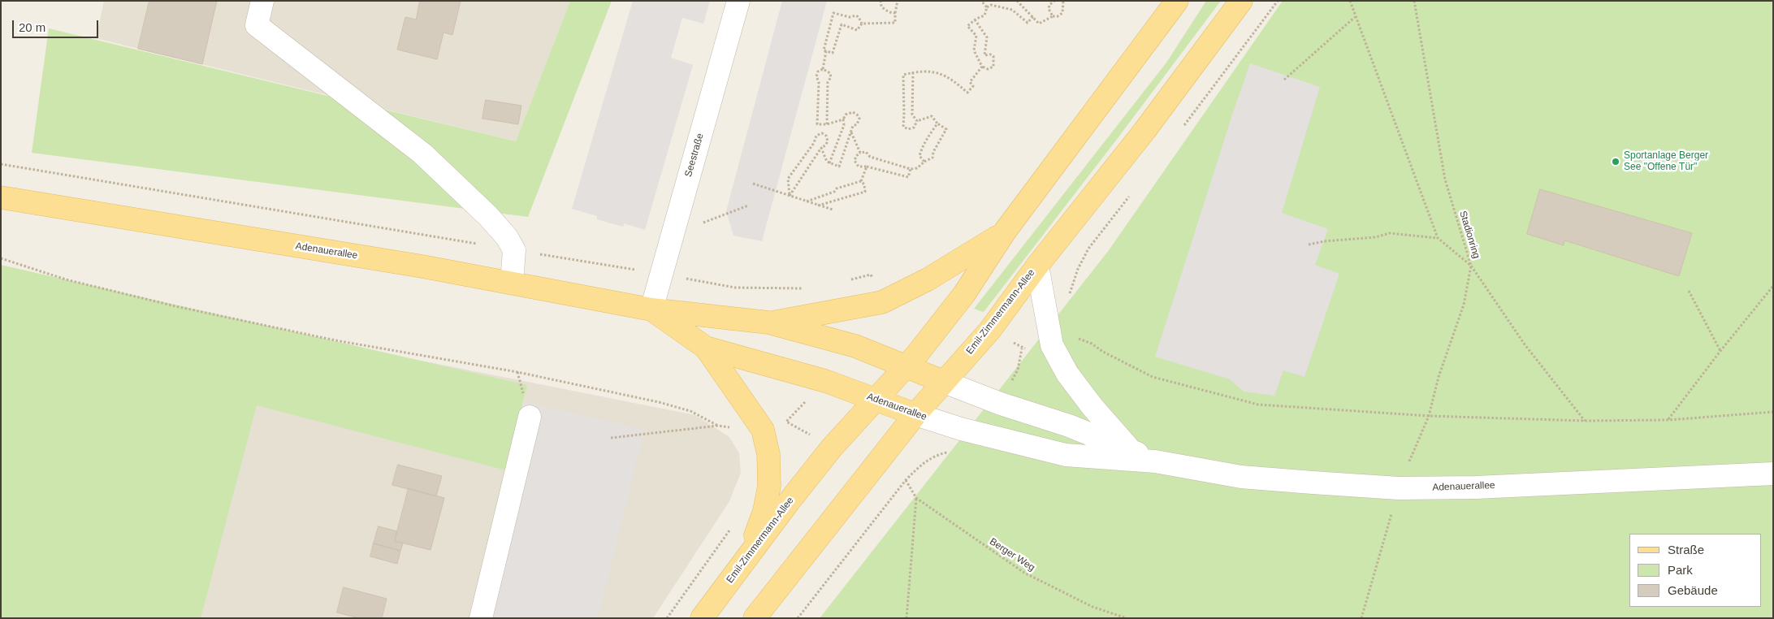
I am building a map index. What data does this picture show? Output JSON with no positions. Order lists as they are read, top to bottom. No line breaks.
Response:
{"streets":{"main road":["Adenauerallee","Emil-Zimmermann-Allee"],"street":["Seestraße"],"path":["Stadionring","Berger Weg"]},"crossings":[["Seestraße","Adenauerallee"],["Stadionring","Adenauerallee"],["Adenauerallee","Emil-Zimmermann-Allee"]],"places":["Sportanlage Berger See \"Offene Tür\""],"legend":["Straße","Park","Gebäude"],"scale_bar":"20 m"}
